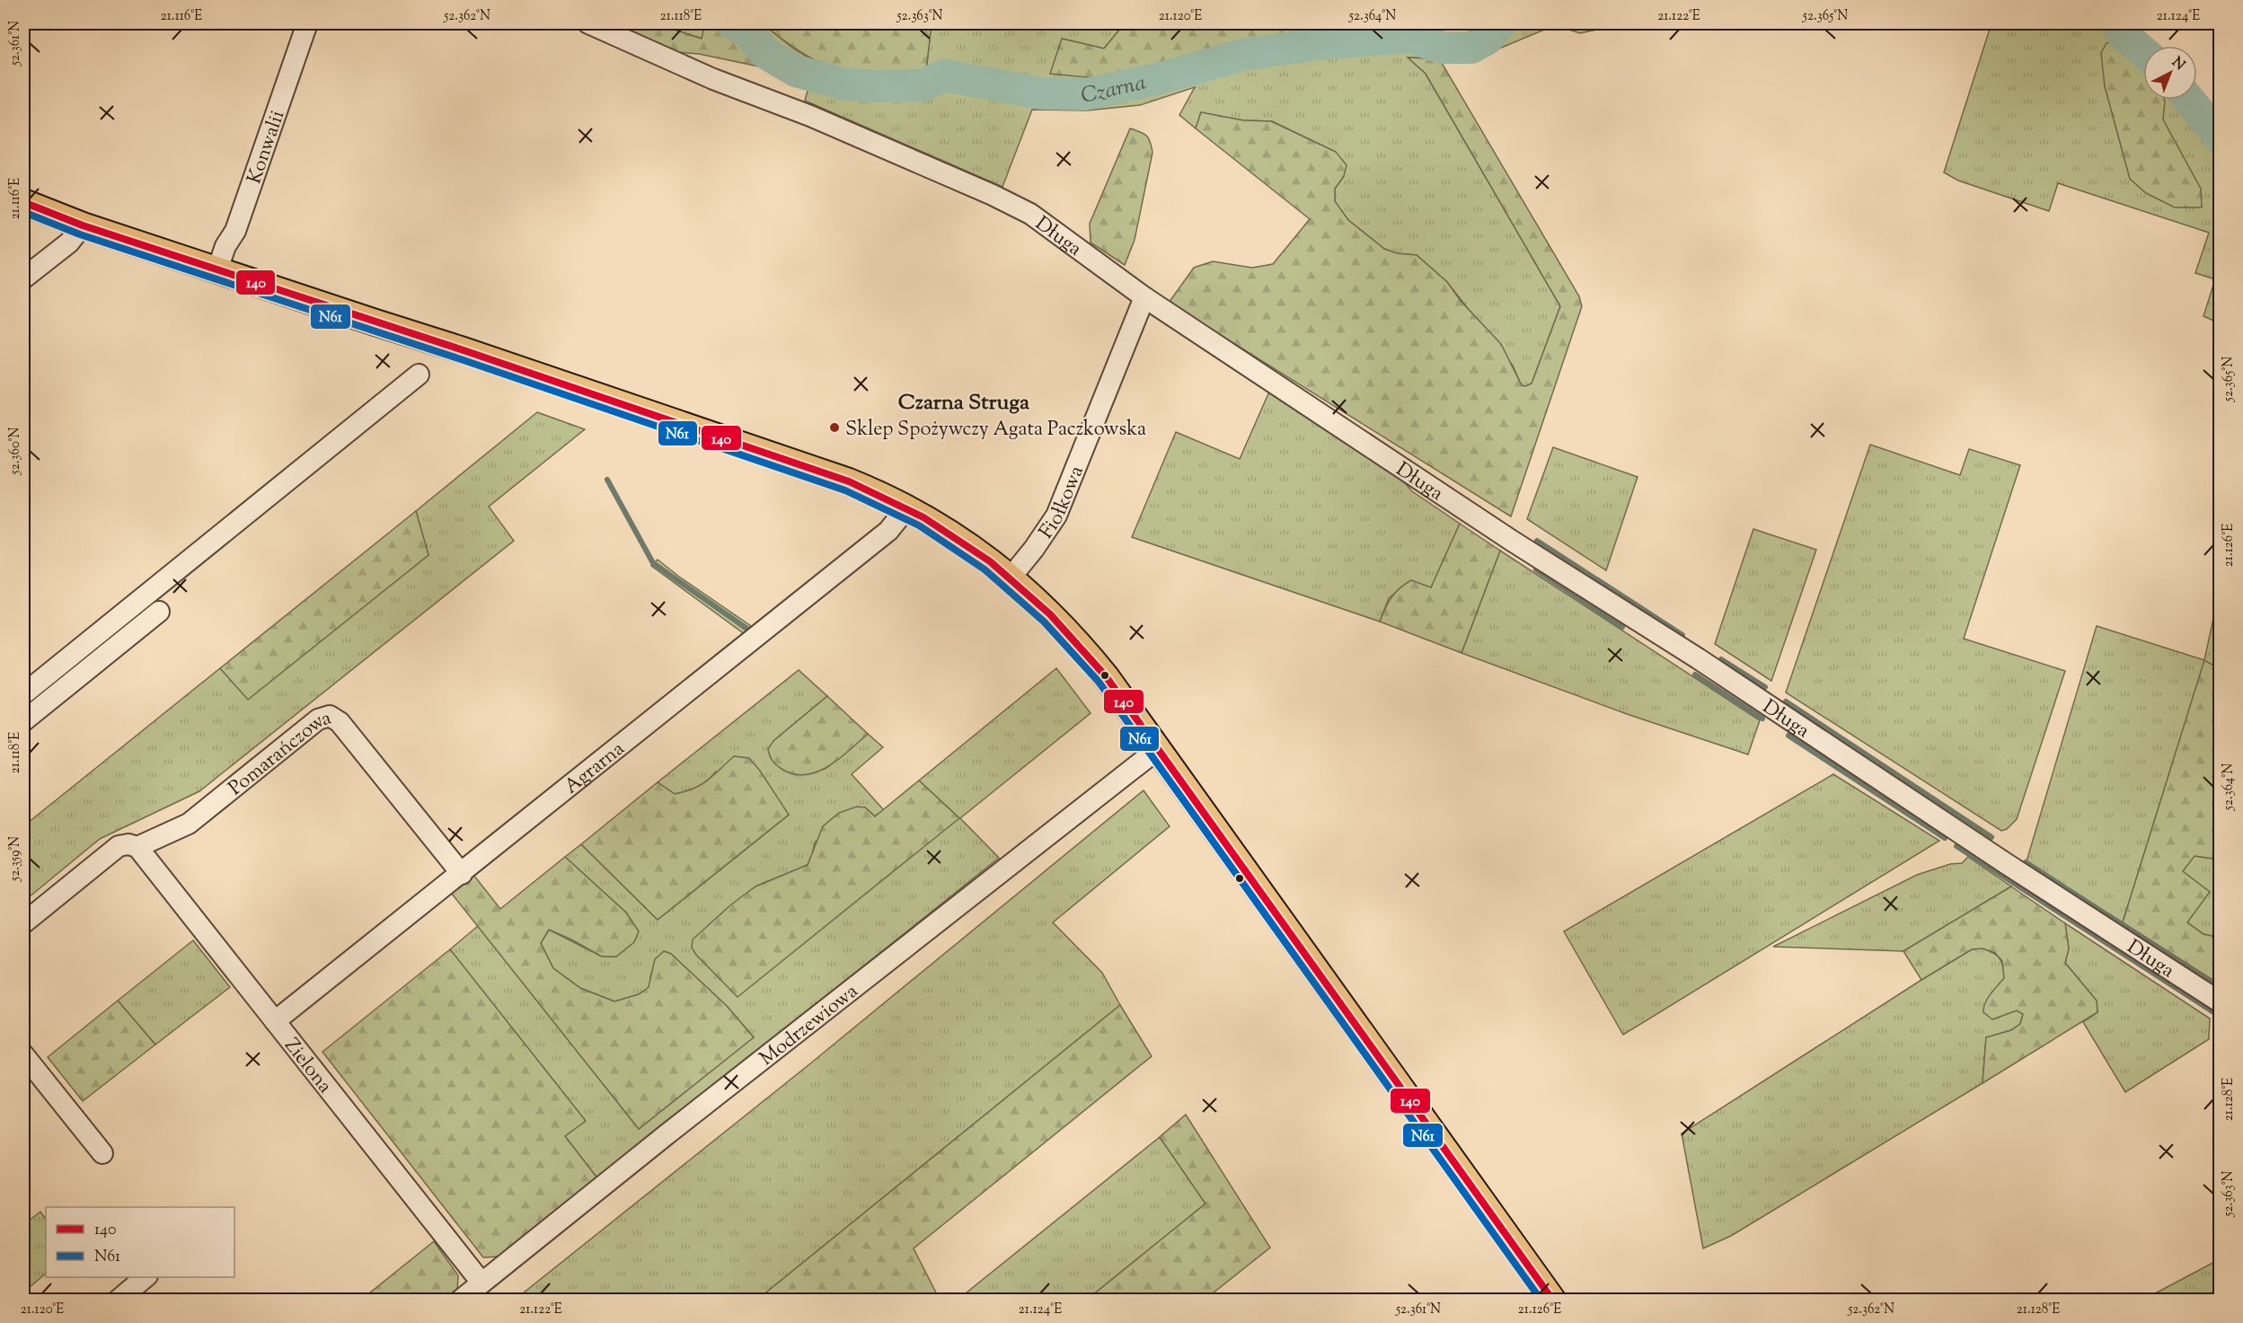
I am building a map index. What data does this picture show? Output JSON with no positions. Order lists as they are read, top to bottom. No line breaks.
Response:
{"streets":{"street":["Konwalii","Długa","Fiołkowa","Pomarańczowa","Agrarna","Modrzewiowa","Zielona"]},"crossings":[["Długa","Fiołkowa"],["Pomarańczowa","Agrarna"],["Pomarańczowa","Zielona"],["Agrarna","Zielona"],["Modrzewiowa","Zielona"]],"districts":["Czarna Struga"],"water":["Czarna"],"places":["Sklep Spożywczy Agata Paczkowska"],"lines":["transit line 140","transit line N61"],"legend":["140","N61"],"north":"top right","coordinates":["21.116°E","52.362°N","21.118°E","52.363°N","21.120°E","52.364°N","21.122°E","52.365°N","21.124°E","52.361°N","52.360°N","21.126°E","52.359°N","21.128°E"]}
